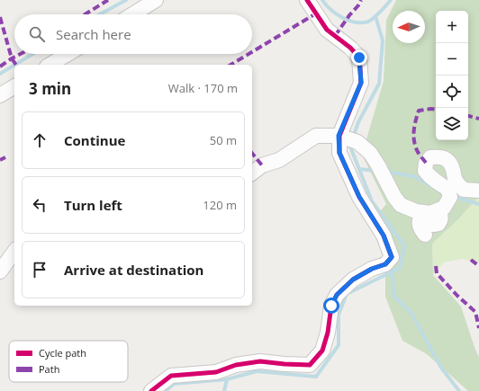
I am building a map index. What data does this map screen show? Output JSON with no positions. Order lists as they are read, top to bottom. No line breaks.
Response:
{"legend":["Cycle path","Path"],"north":"left","page":{"map_buttons":["+","−"],"search":"Search here","heading":["3 min","Walk · 170 m"],"list":[["Continue","50 m"],["Turn left","120 m"],"Arrive at destination"]}}
